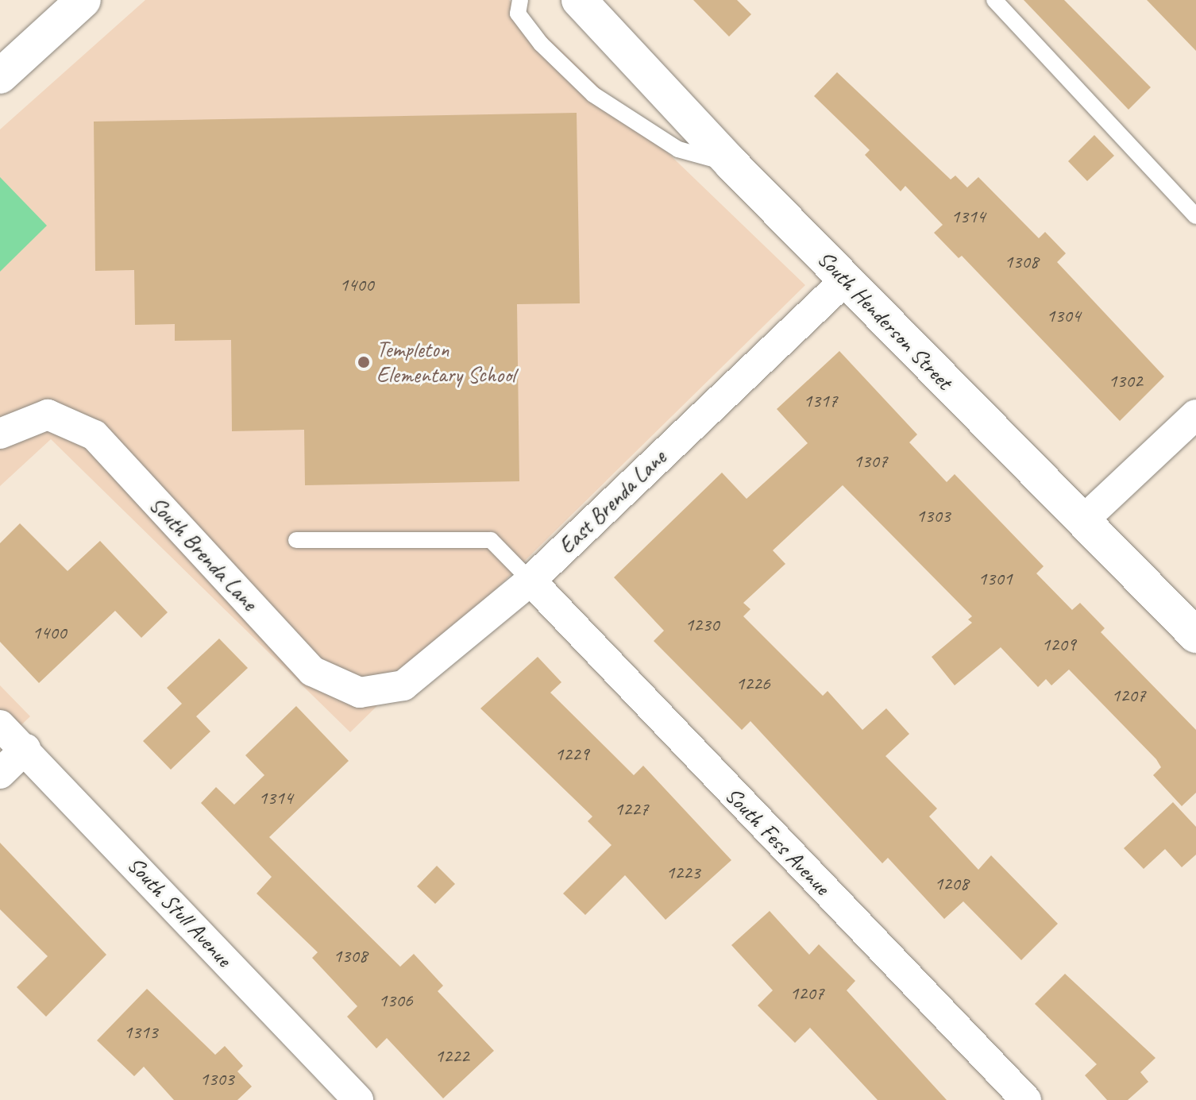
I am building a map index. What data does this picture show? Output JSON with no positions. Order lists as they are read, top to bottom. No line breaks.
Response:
{"streets":{"street":["South Henderson Street","East Brenda Lane","South Brenda Lane","South Fess Avenue","South Stull Avenue"]},"crossings":[["South Henderson Street","East Brenda Lane"],["East Brenda Lane","South Brenda Lane"],["East Brenda Lane","South Fess Avenue"]],"places":["Templeton Elementary School"],"house_numbers":["1314","1308","1400","1304","1302","1317","1307","1303","1301","1230","1400","1209","1226","1207","1229","1314","1227","1223","1208","1308","1207","1306","1313","1222","1303"]}
